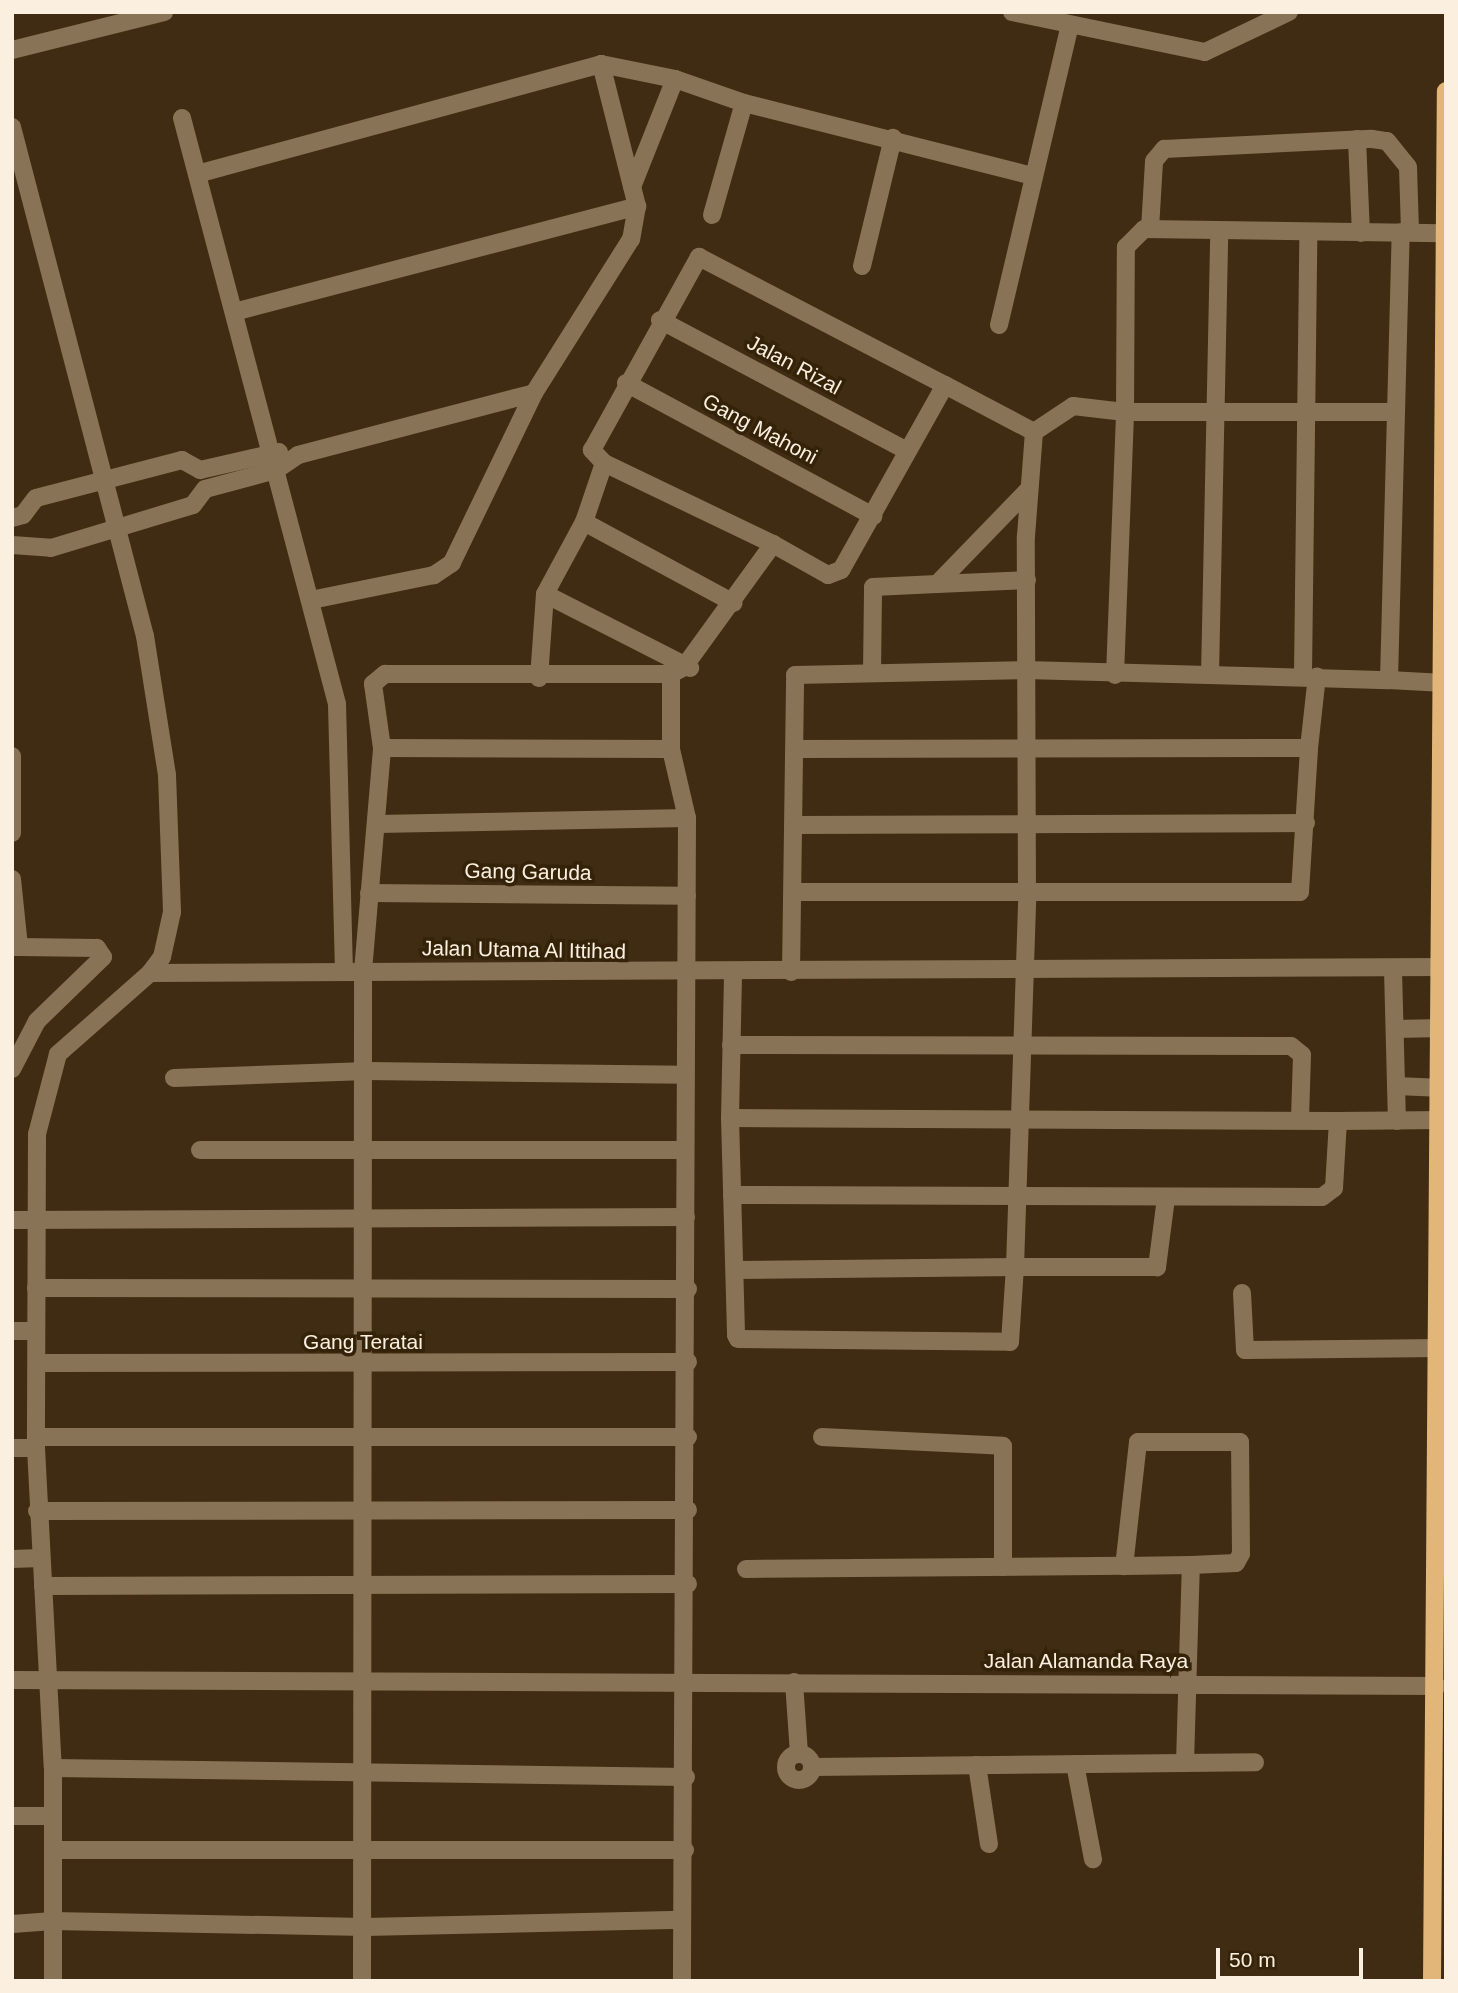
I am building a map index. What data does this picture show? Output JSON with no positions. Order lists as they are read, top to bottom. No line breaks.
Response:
{"streets":{"street":["Jalan Rizal","Gang Mahoni","Gang Garuda","Jalan Utama Al Ittihad","Gang Teratai","Jalan Alamanda Raya"]},"scale_bar":"50 m"}
